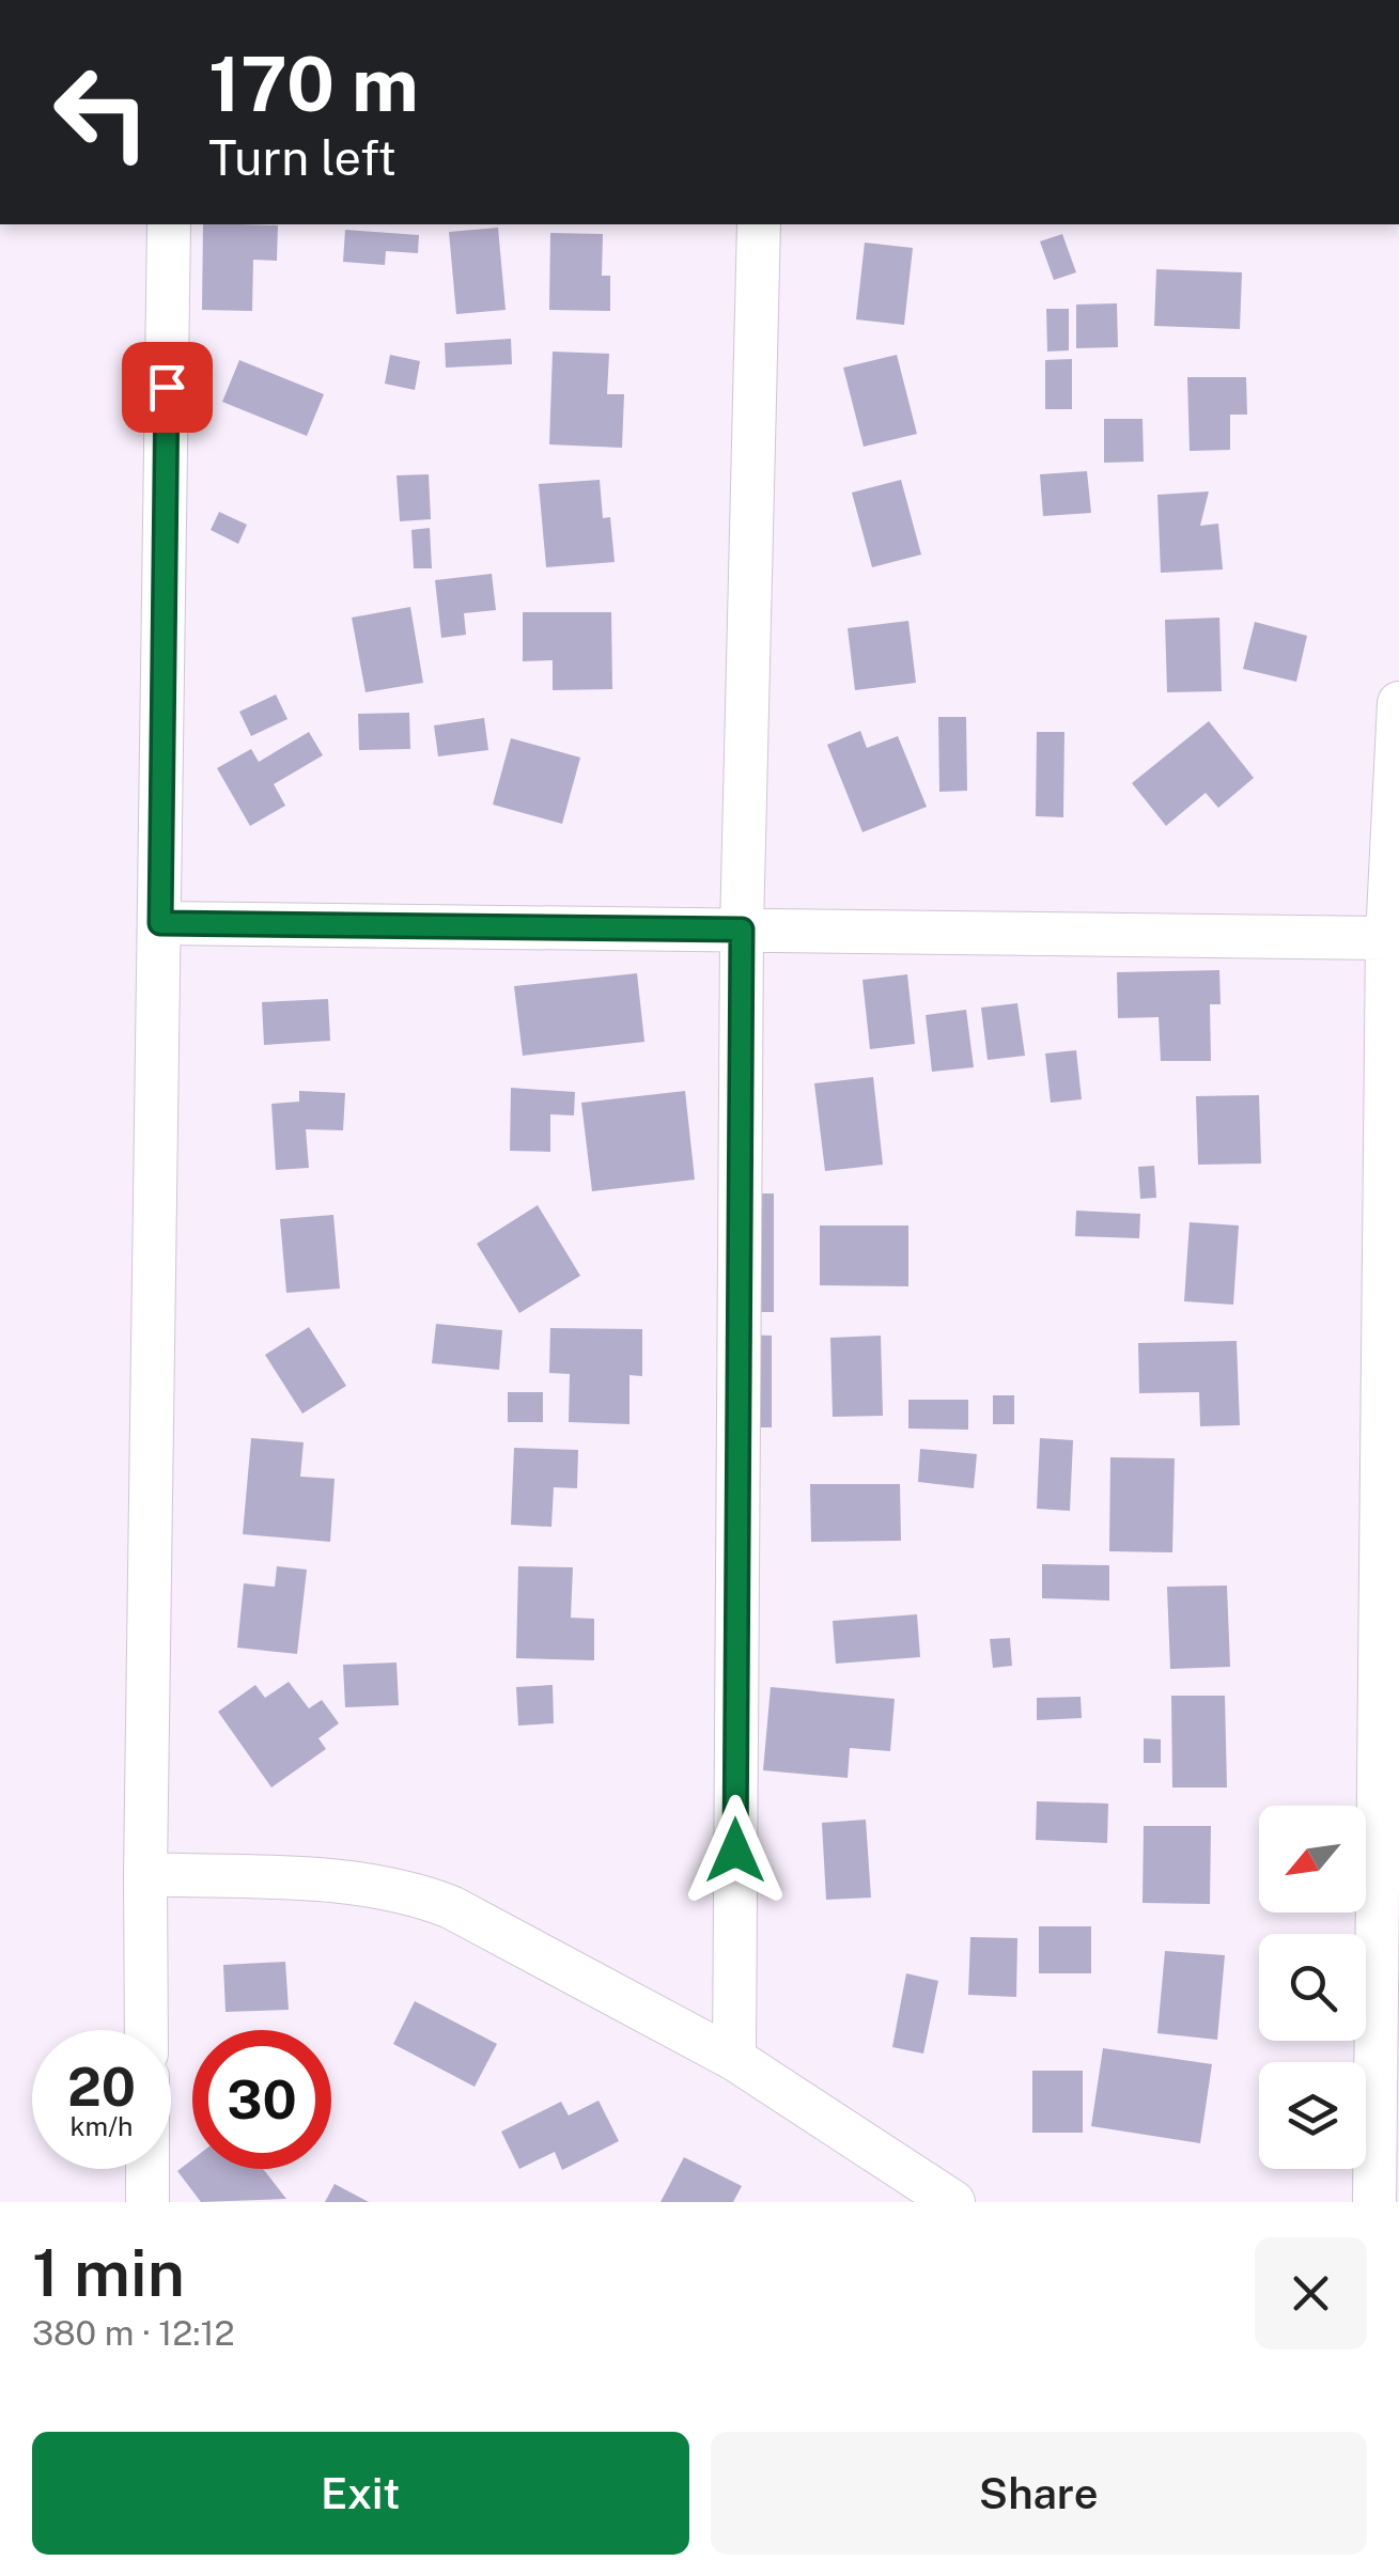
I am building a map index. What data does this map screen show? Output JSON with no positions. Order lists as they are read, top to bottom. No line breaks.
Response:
{"north":"bottom left","page":{"turn":["170 m","Turn left"],"speed":"20 km/h","limit":"30","heading":["1 min","380 m · 12:12"],"buttons":["Exit","Share"]}}
